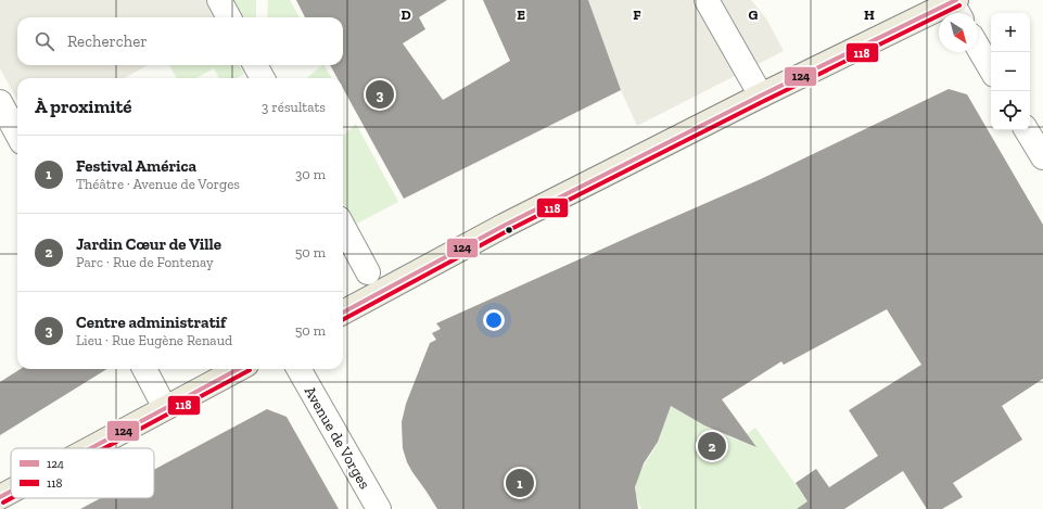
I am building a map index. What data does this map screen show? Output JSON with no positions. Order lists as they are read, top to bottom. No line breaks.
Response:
{"streets":{"street":["Avenue de Vorges"]},"lines":["transit line 124","transit line 118"],"legend":["124","118"],"north":"bottom right","page":{"map_buttons":["+","−"],"search":"Rechercher","pins":["3","2","1"],"heading":["À proximité","3 résultats"],"list":[{"mark":"1","name":"Festival América","note":"Théâtre · Avenue de Vorges","value":"30 m"},{"mark":"2","name":"Jardin Cœur de Ville","note":"Parc · Rue de Fontenay","value":"50 m"},{"mark":"3","name":"Centre administratif","note":"Lieu · Rue Eugène Renaud","value":"50 m"}]},"grid":{"columns":["D","E","F","G","H"]}}
